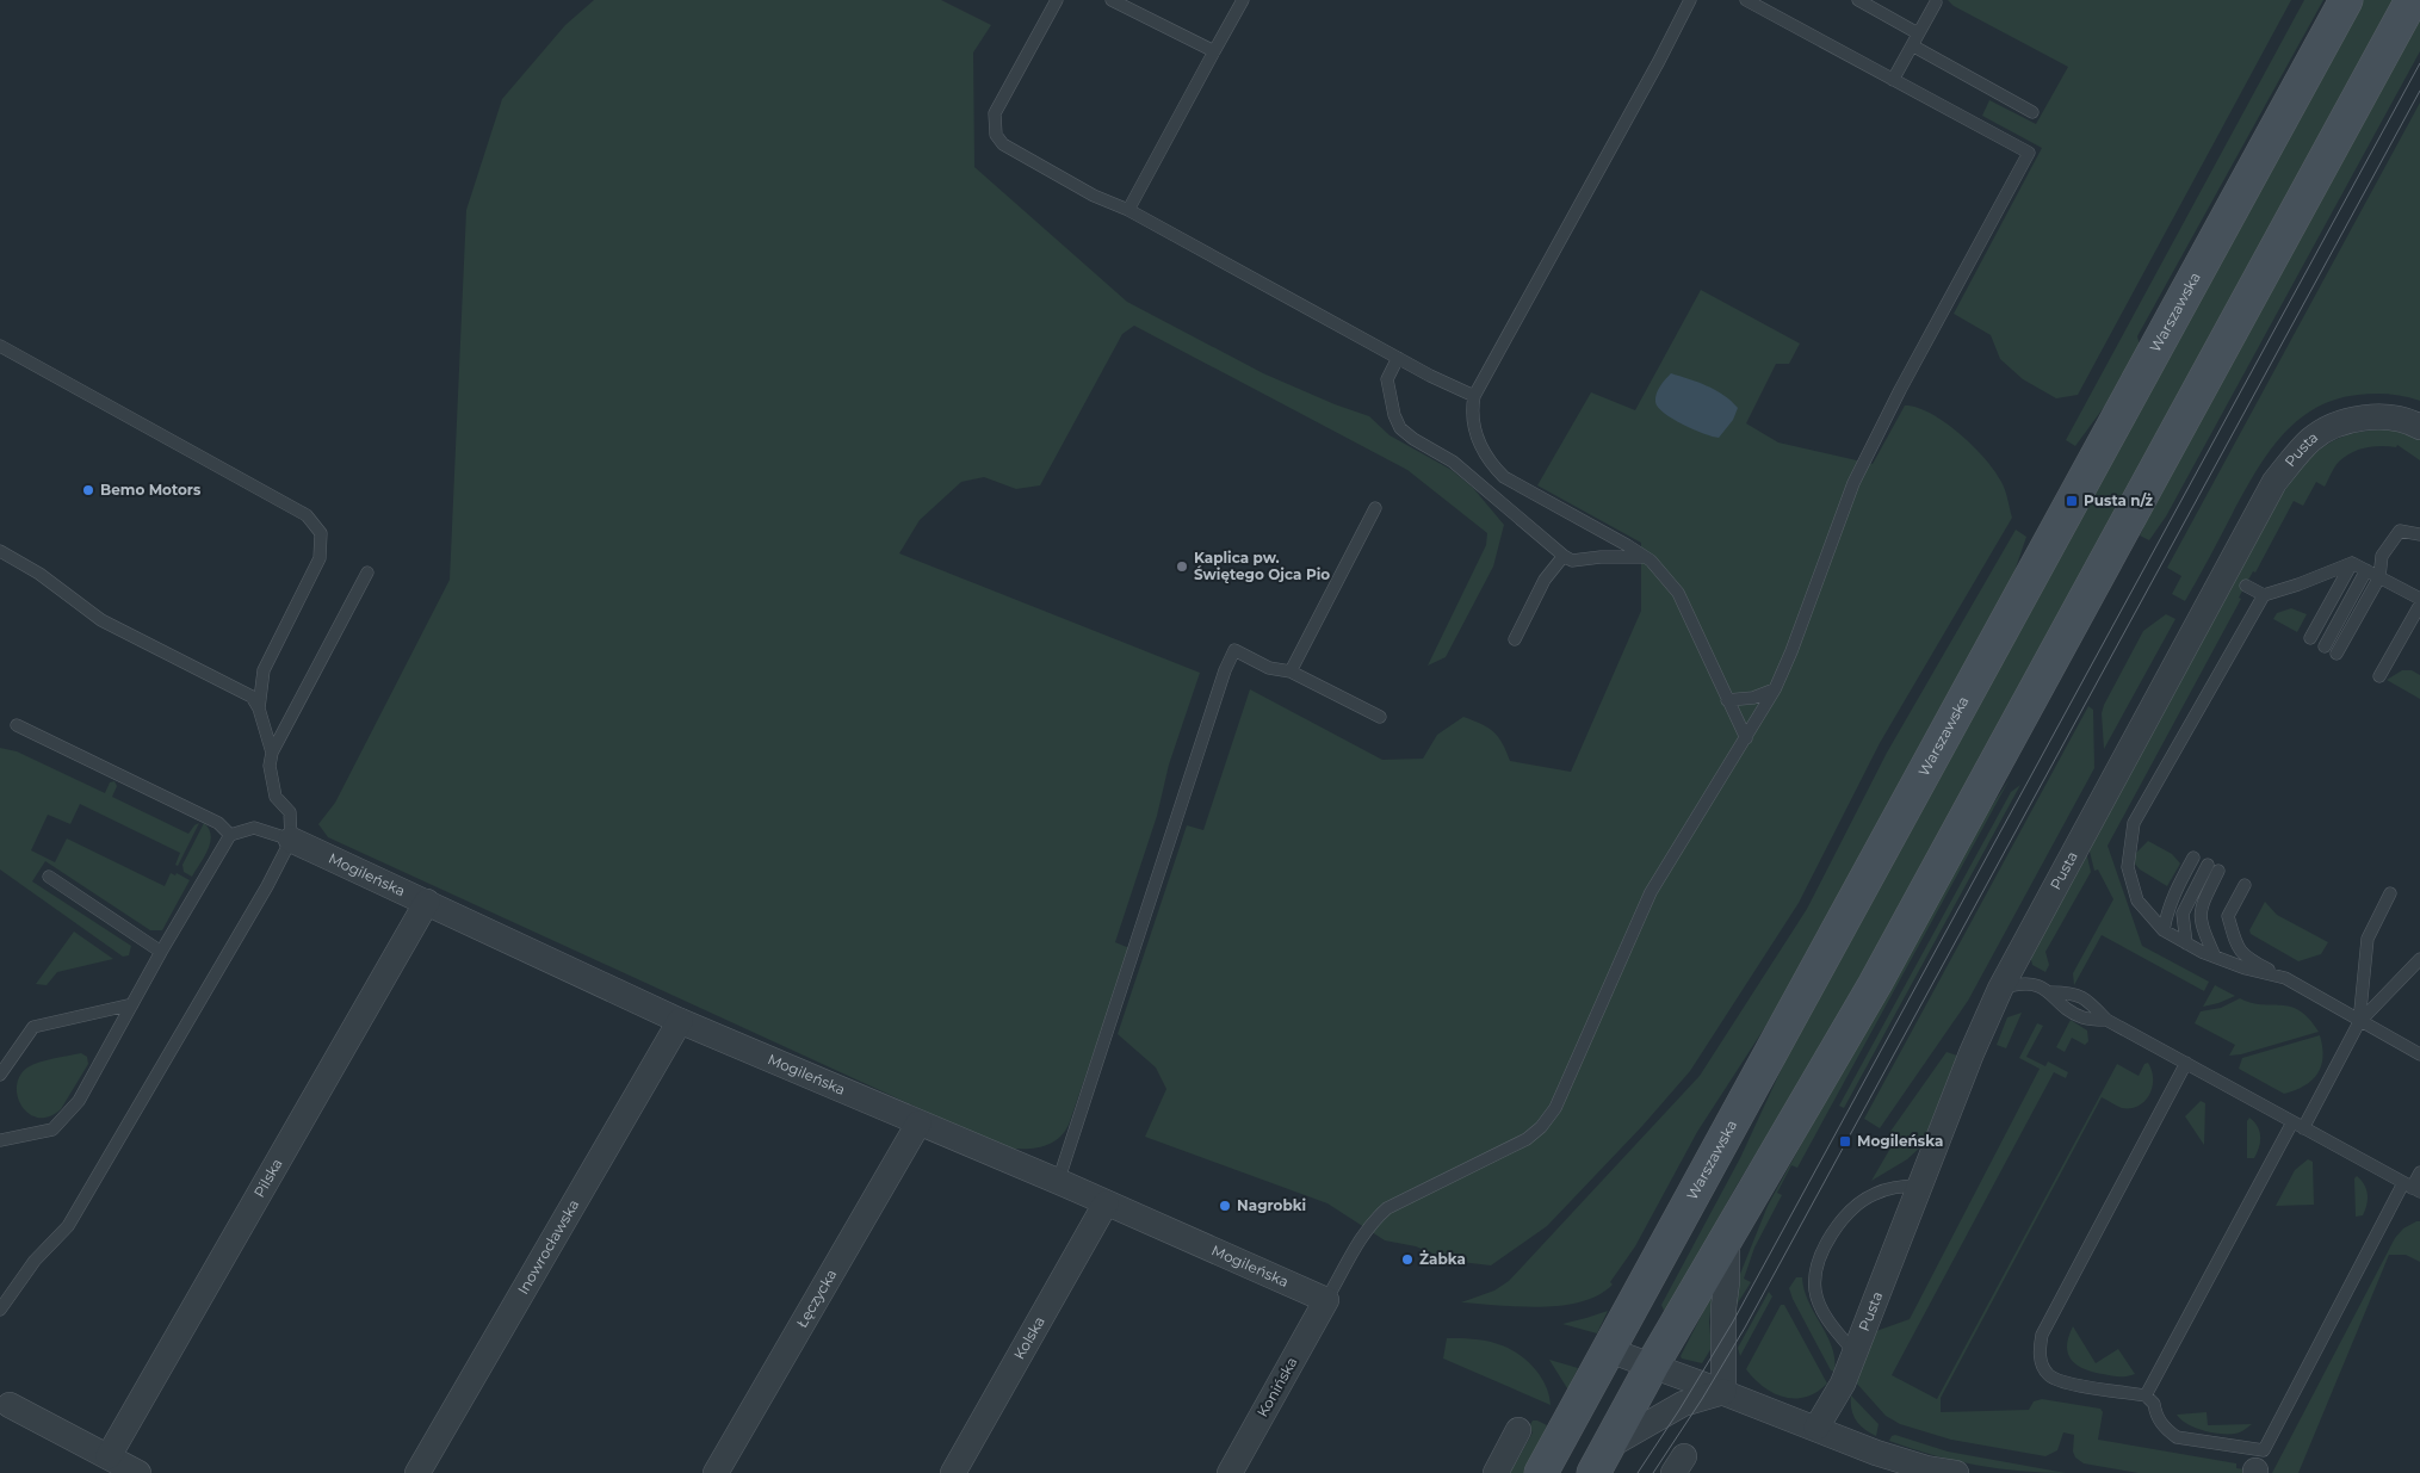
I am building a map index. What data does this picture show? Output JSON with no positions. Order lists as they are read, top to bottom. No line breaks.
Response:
{"streets":{"main road":["Warszawska"],"street":["Pusta","Mogileńska","Pilska","Inowrocławska","Łęczycka","Kolska","Konińska"]},"crossings":[["Mogileńska","Pilska"],["Mogileńska","Inowrocławska"],["Mogileńska","Łęczycka"],["Mogileńska","Kolska"],["Mogileńska","Konińska"]],"places":{"other":["Bemo Motors","Kaplica pw. Świętego Ojca Pio","Nagrobki","Żabka"],"transit":["Pusta n/ż","Mogileńska"]}}
